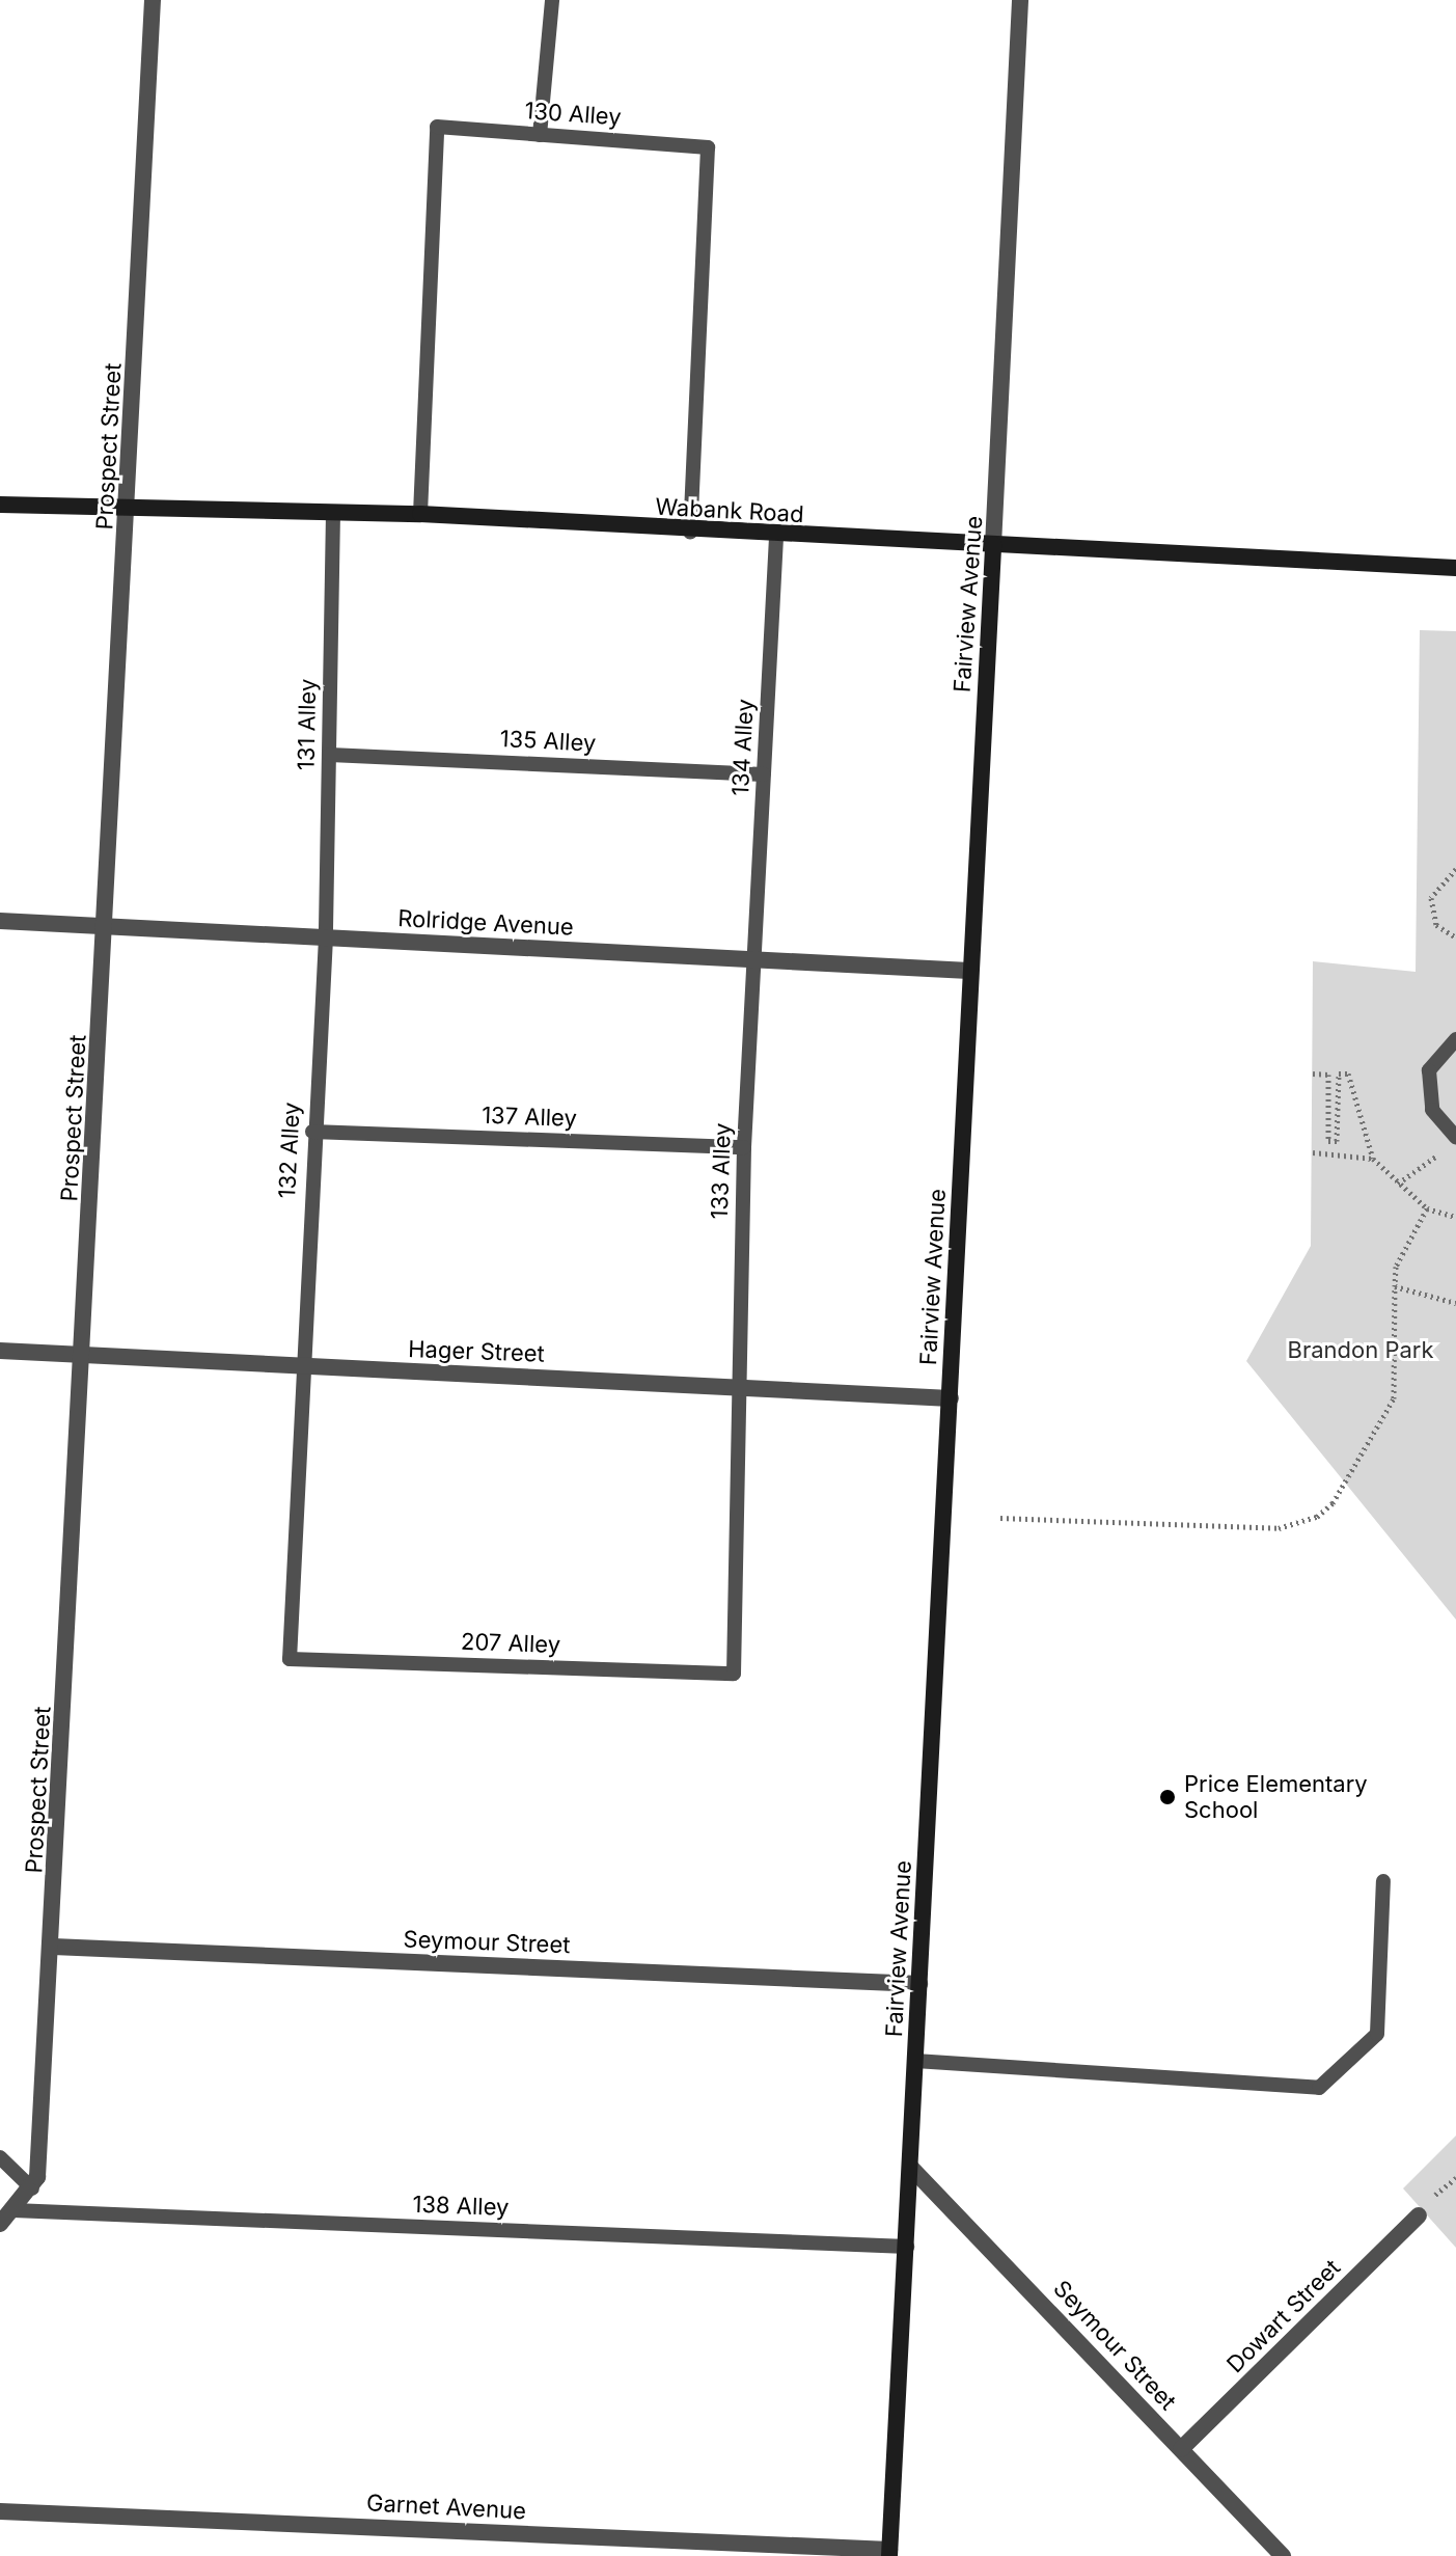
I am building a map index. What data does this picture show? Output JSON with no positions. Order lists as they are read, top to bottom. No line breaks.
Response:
{"streets":{"street":["Prospect Street","Wabank Road","Fairview Avenue","Rolridge Avenue","Hager Street","Seymour Street","Dowart Street","Garnet Avenue"],"lane":["130 Alley","131 Alley","135 Alley","134 Alley","137 Alley","132 Alley","133 Alley","207 Alley","138 Alley"]},"crossings":[["130 Alley","Wabank Road"],["Prospect Street","Wabank Road"],["Prospect Street","Rolridge Avenue"],["Prospect Street","Hager Street"],["Prospect Street","Seymour Street"],["Wabank Road","Fairview Avenue"],["Wabank Road","131 Alley"],["Wabank Road","134 Alley"],["Fairview Avenue","Rolridge Avenue"],["Fairview Avenue","Hager Street"],["Fairview Avenue","Seymour Street"],["Fairview Avenue","138 Alley"],["Fairview Avenue","Garnet Avenue"],["131 Alley","135 Alley"],["131 Alley","Rolridge Avenue"],["131 Alley","132 Alley"],["135 Alley","134 Alley"],["134 Alley","Rolridge Avenue"],["134 Alley","133 Alley"],["Rolridge Avenue","132 Alley"],["Rolridge Avenue","133 Alley"],["137 Alley","132 Alley"],["137 Alley","133 Alley"],["132 Alley","Hager Street"],["132 Alley","207 Alley"],["133 Alley","Hager Street"],["133 Alley","207 Alley"],["Hager Street","207 Alley"],["Seymour Street","Dowart Street"]],"parks":["Brandon Park"],"places":["Price Elementary School"]}
